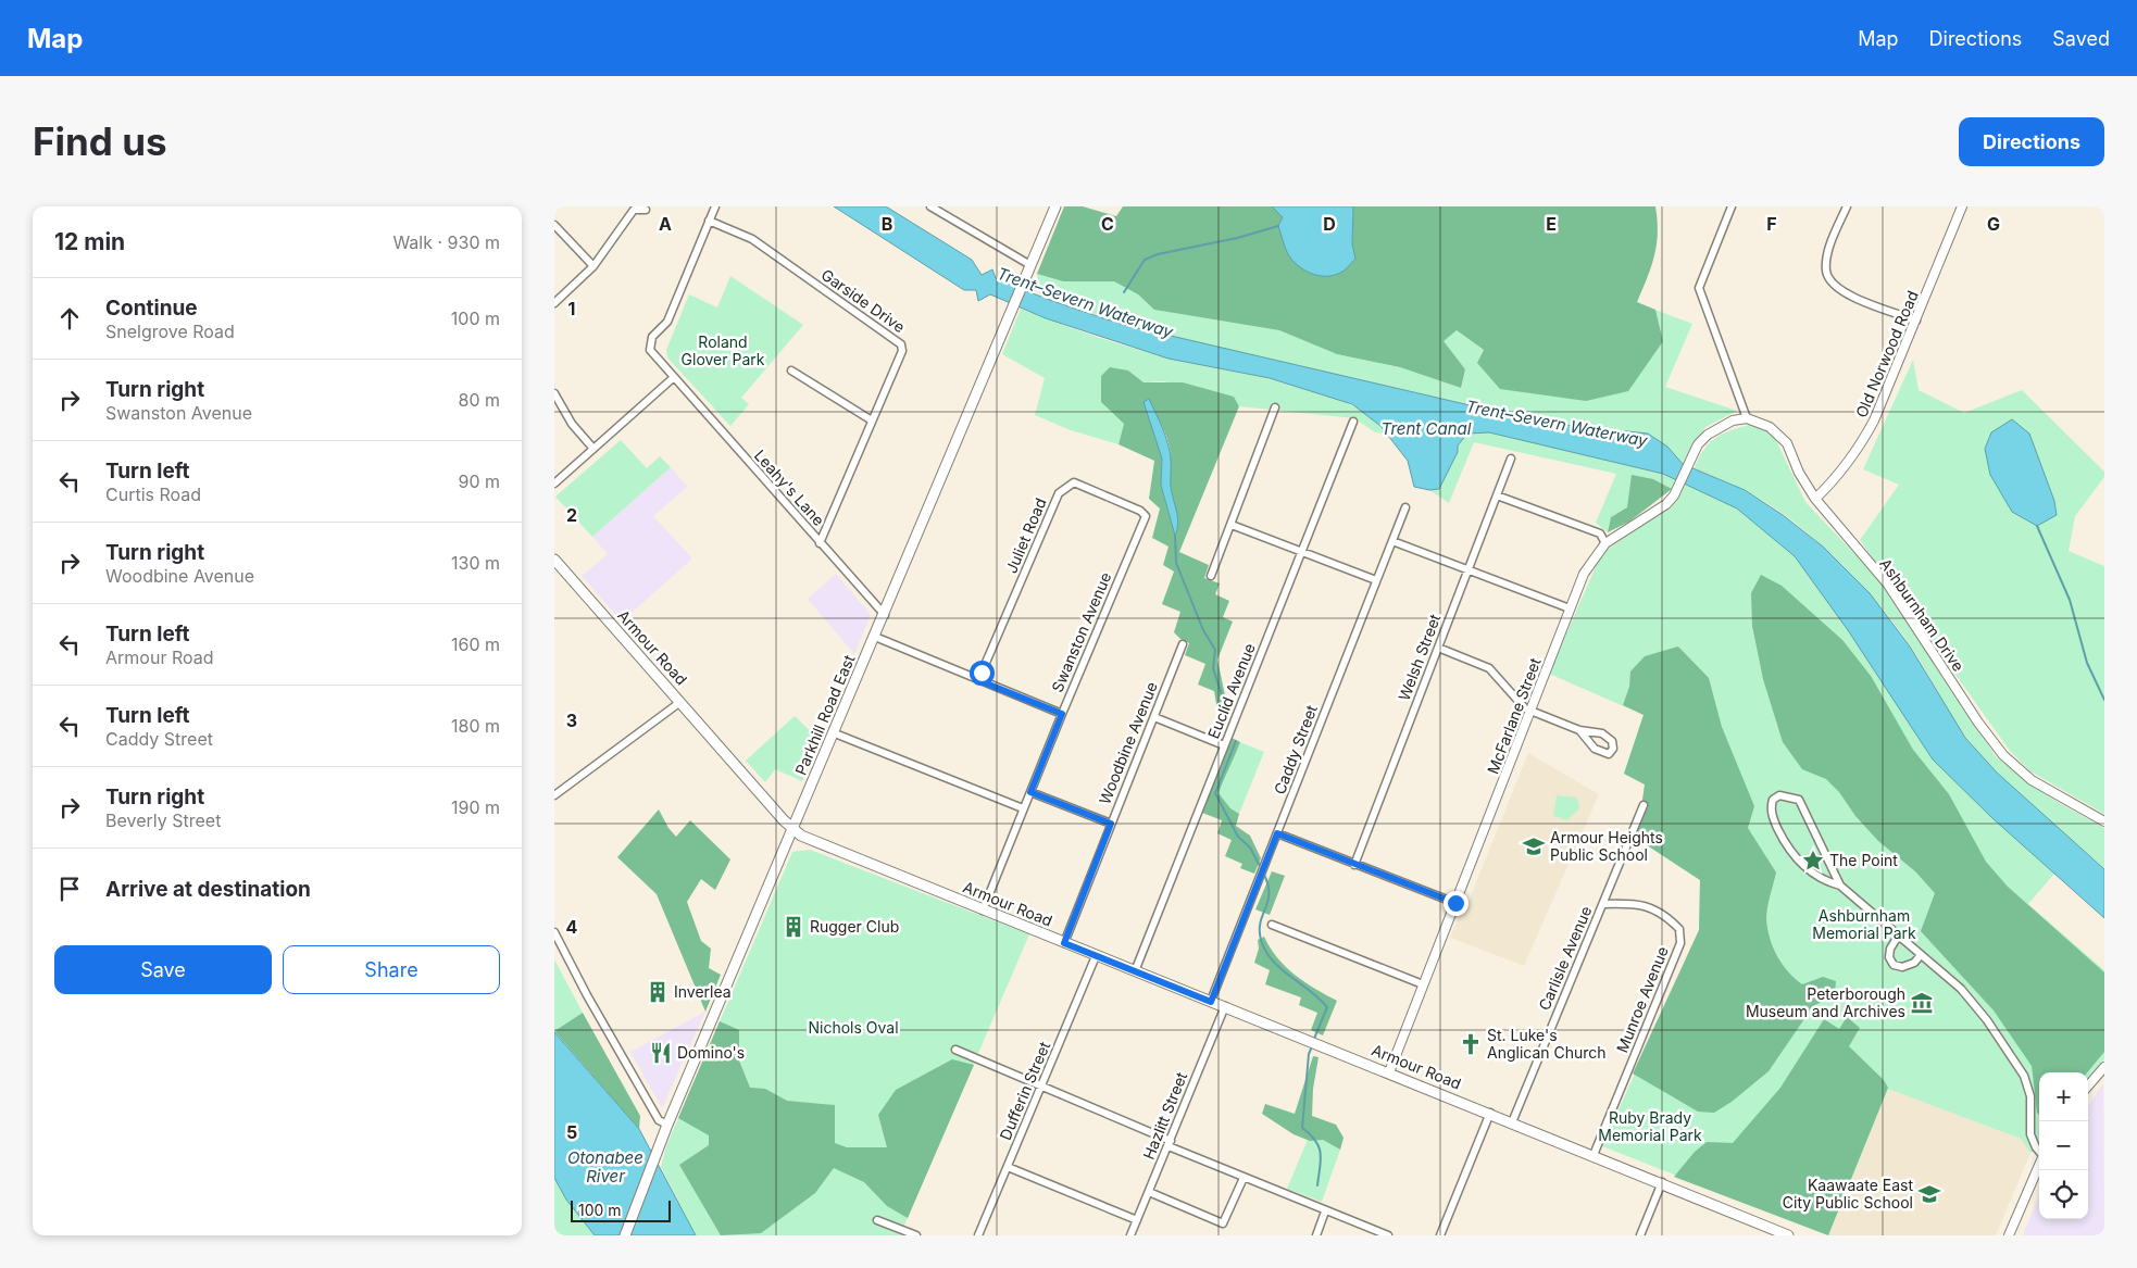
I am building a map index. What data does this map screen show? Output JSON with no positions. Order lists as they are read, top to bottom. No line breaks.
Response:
{"streets":{"main road":["Armour Road","Parkhill Road East"],"street":["Garside Drive","Old Norwood Road","Leahy's Lane","Juliet Road","Ashburnham Drive","Swanston Avenue","Welsh Street","Euclid Avenue","McFarlane Street","Woodbine Avenue","Caddy Street","Carlisle Avenue","Munroe Avenue","Dufferin Street","Hazlitt Street"]},"crossings":[["Garside Drive","Leahy's Lane"],["Old Norwood Road","Ashburnham Drive"],["Leahy's Lane","Parkhill Road East"],["Juliet Road","Swanston Avenue"],["Ashburnham Drive","McFarlane Street"],["Swanston Avenue","Armour Road"],["Armour Road","Euclid Avenue"],["Armour Road","Parkhill Road East"],["Armour Road","McFarlane Street"],["Armour Road","Woodbine Avenue"],["Armour Road","Caddy Street"],["Armour Road","Carlisle Avenue"],["Armour Road","Munroe Avenue"],["Armour Road","Dufferin Street"],["Armour Road","Hazlitt Street"],["Carlisle Avenue","Munroe Avenue"]],"water":["Trent–Severn Waterway","Trent Canal","Otonabee River"],"parks":["Roland Glover Park","Ashburnham Memorial Park","Nichols Oval","Ruby Brady Memorial Park"],"places":{"school or university":["Armour Heights Public School","Kaawaate East City Public School"],"place":["The Point"],"building":["Rugger Club","Inverlea"],"museum":["Peterborough Museum and Archives"],"church":["St. Luke's Anglican Church"],"restaurant":["Domino's"]},"scale_bar":"100 m","page":{"header":"Map","nav":["Map","Directions","Saved"],"buttons":["Directions",["Save","Share"]],"title":"Find us","heading":["12 min","Walk · 930 m"],"list":[["Continue","Snelgrove Road","100 m"],["Turn right","Swanston Avenue","80 m"],["Turn left","Curtis Road","90 m"],["Turn right","Woodbine Avenue","130 m"],["Turn left","Armour Road","160 m"],["Turn left","Caddy Street","180 m"],["Turn right","Beverly Street","190 m"],"Arrive at destination"],"map_buttons":["+","−"],"scale":"100 m"},"grid":{"columns":["A","B","C","D","E","F","G"],"rows":["1","2","3","4","5"]}}
